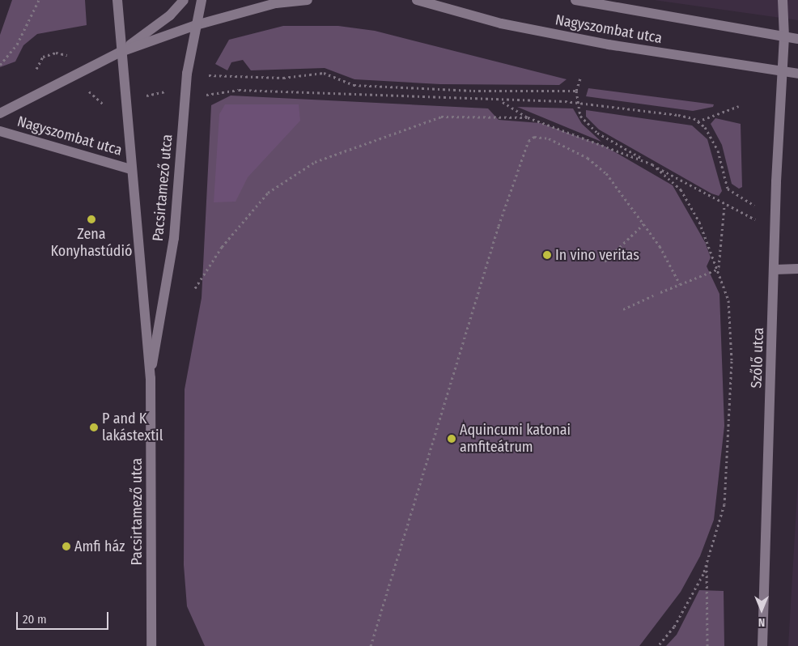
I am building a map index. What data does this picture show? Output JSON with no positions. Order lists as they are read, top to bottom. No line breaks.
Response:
{"streets":{"main road":["Nagyszombat utca","Pacsirtamező utca","Szőlő utca"]},"crossings":[["Nagyszombat utca","Pacsirtamező utca"],["Nagyszombat utca","Szőlő utca"]],"places":["Zena Konyhastúdió","In vino veritas","P and K lakástextil","Aquincumi katonai amfiteátrum","Amfi ház"],"scale_bar":"20 m","north":"bottom"}
